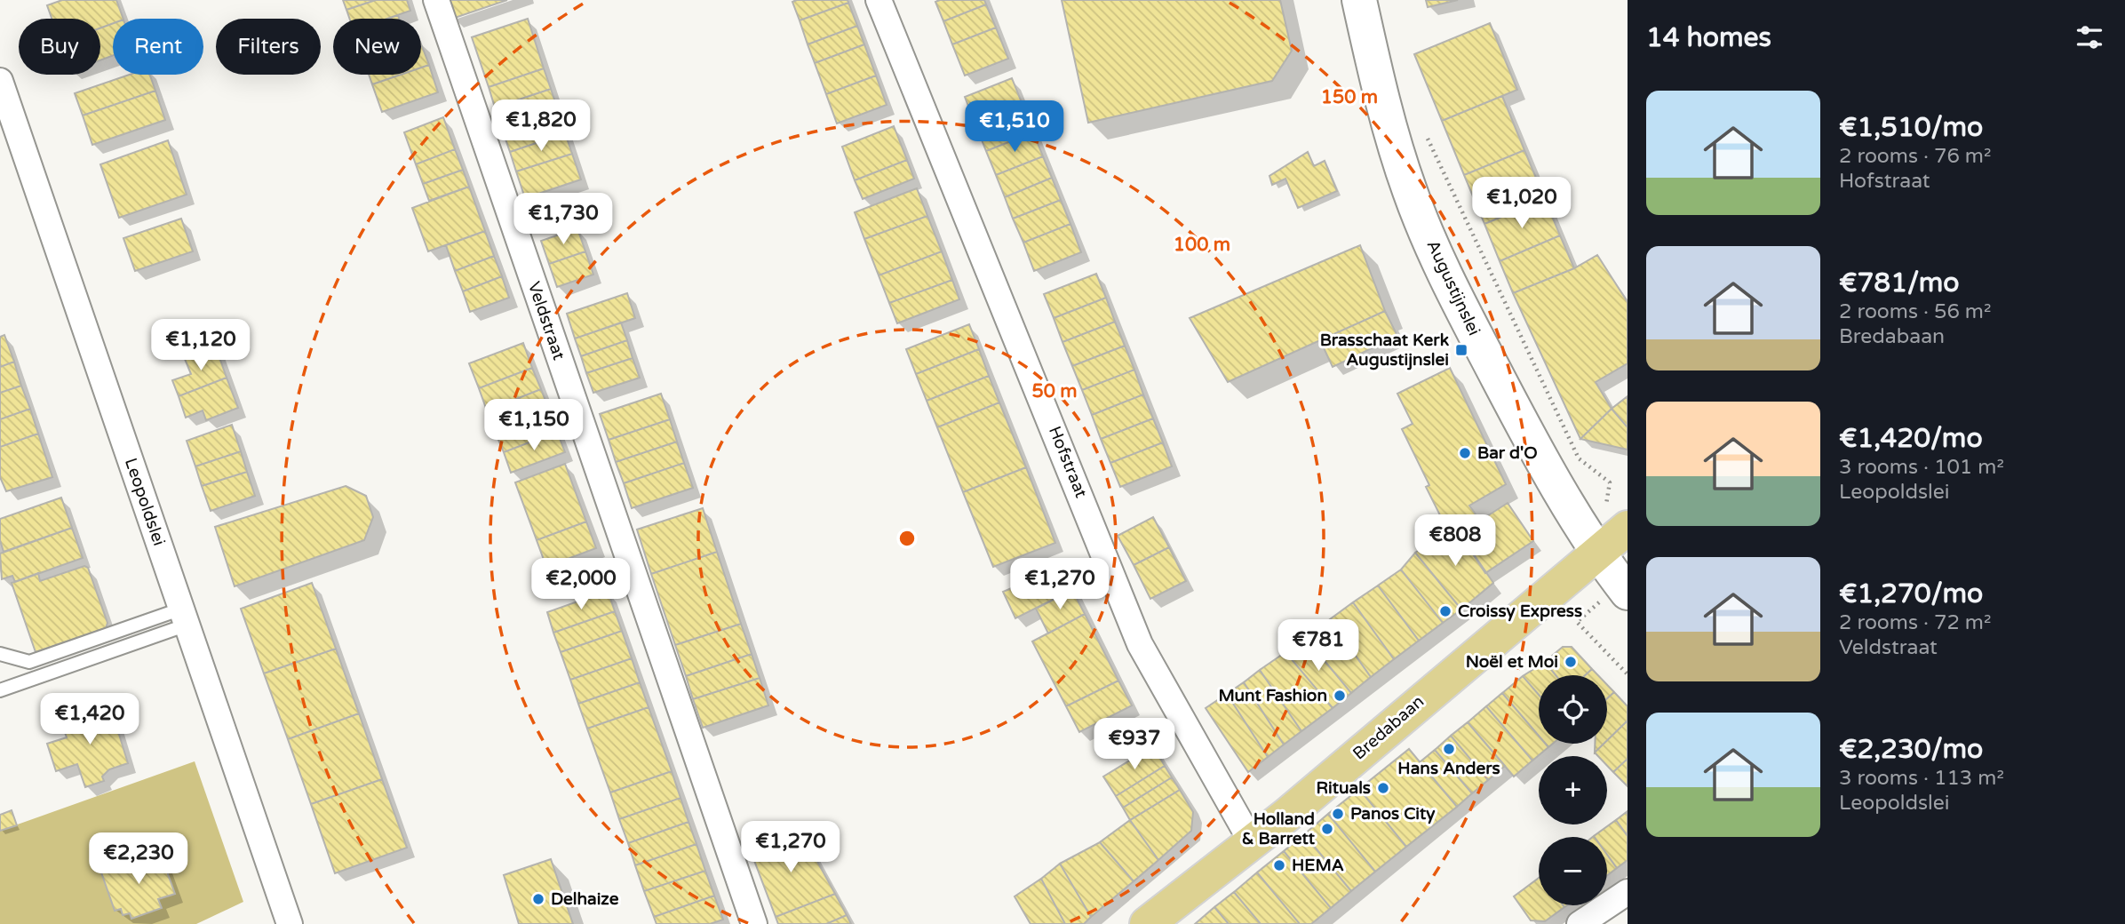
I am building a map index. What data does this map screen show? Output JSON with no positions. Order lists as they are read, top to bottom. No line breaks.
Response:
{"streets":{"main road":["Bredabaan"],"street":["Augustijnslei","Veldstraat","Hofstraat","Leopoldslei"]},"crossings":[["Augustijnslei","Bredabaan"],["Hofstraat","Bredabaan"]],"places":{"transit":["Brasschaat Kerk Augustijnslei"],"other":["Bar d'O","Croissy Express","Noël et Moi","Munt Fashion","Hans Anders","Rituals","Panos City","Holland & Barrett","HEMA","Delhaize"]},"page":{"heading":"14 homes","chip":["Buy","Rent","Filters","New"],"list":[{"name":"€1,510/mo","note":"2 rooms · 76 m² · Hofstraat"},{"name":"€781/mo","note":"2 rooms · 56 m² · Bredabaan"},{"name":"€1,420/mo","note":"3 rooms · 101 m² · Leopoldslei"},{"name":"€1,270/mo","note":"2 rooms · 72 m² · Veldstraat"},{"name":"€2,230/mo","note":"3 rooms · 113 m² · Leopoldslei"}],"price":["€1,820","€1,510","€1,020","€1,730","€1,120","€1,150","€808","€2,000","€1,270","€781","€1,420","€937","€1,270","€2,230"],"map_buttons":["+","−"]},"rings":["150 m","100 m","50 m"]}
